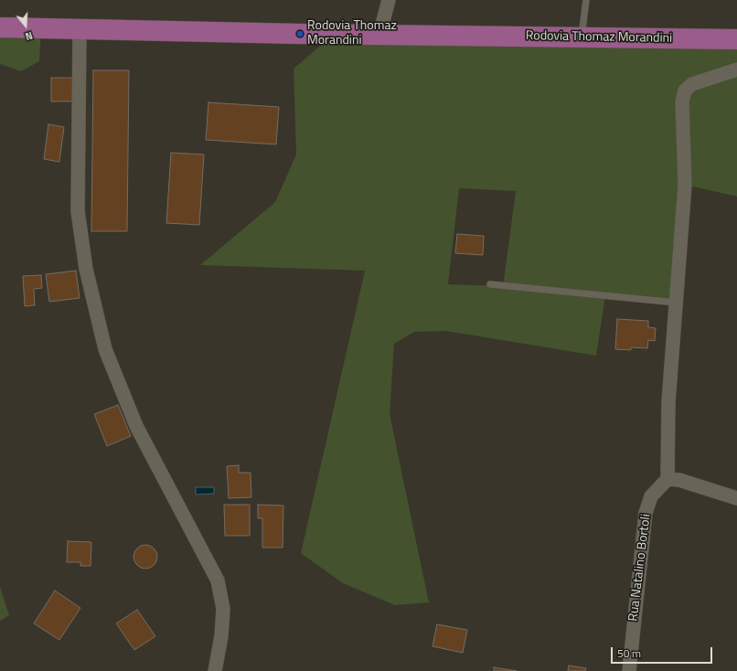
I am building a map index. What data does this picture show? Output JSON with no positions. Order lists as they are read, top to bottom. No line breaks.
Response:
{"streets":{"main road":["Rodovia Thomaz Morandini"],"street":["Rua Natalino Bortoli"]},"places":["Rodovia Thomaz Morandini"],"scale_bar":"50 m","north":"bottom"}
